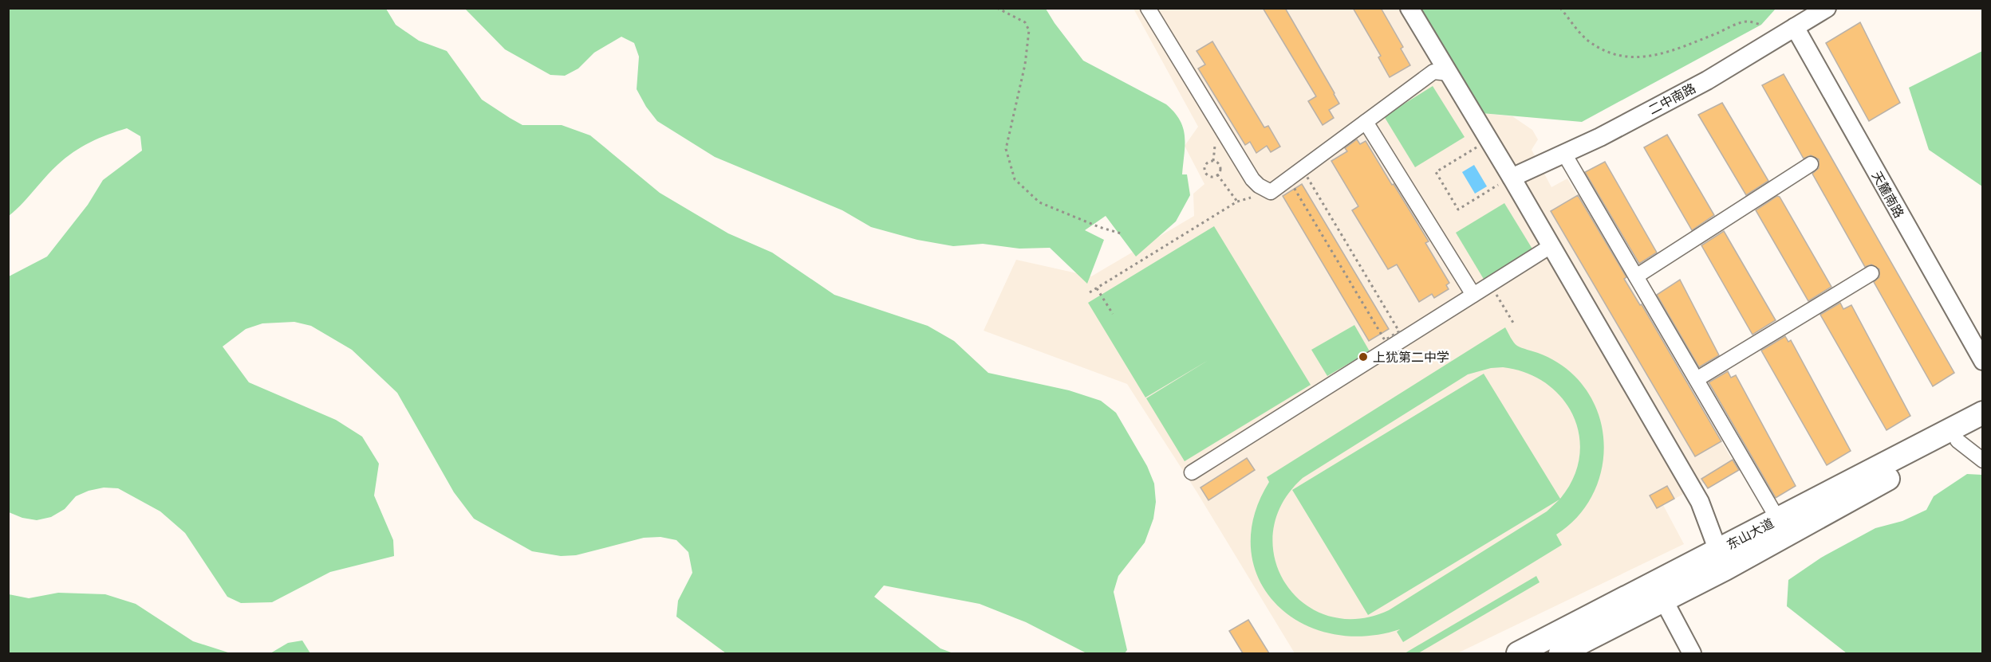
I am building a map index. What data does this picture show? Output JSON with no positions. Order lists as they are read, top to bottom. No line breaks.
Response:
{"streets":{"main road":["东山大道"],"street":["二中南路","天麓南路"]},"crossings":[["二中南路","天麓南路"]],"places":["上犹第二中学"]}
